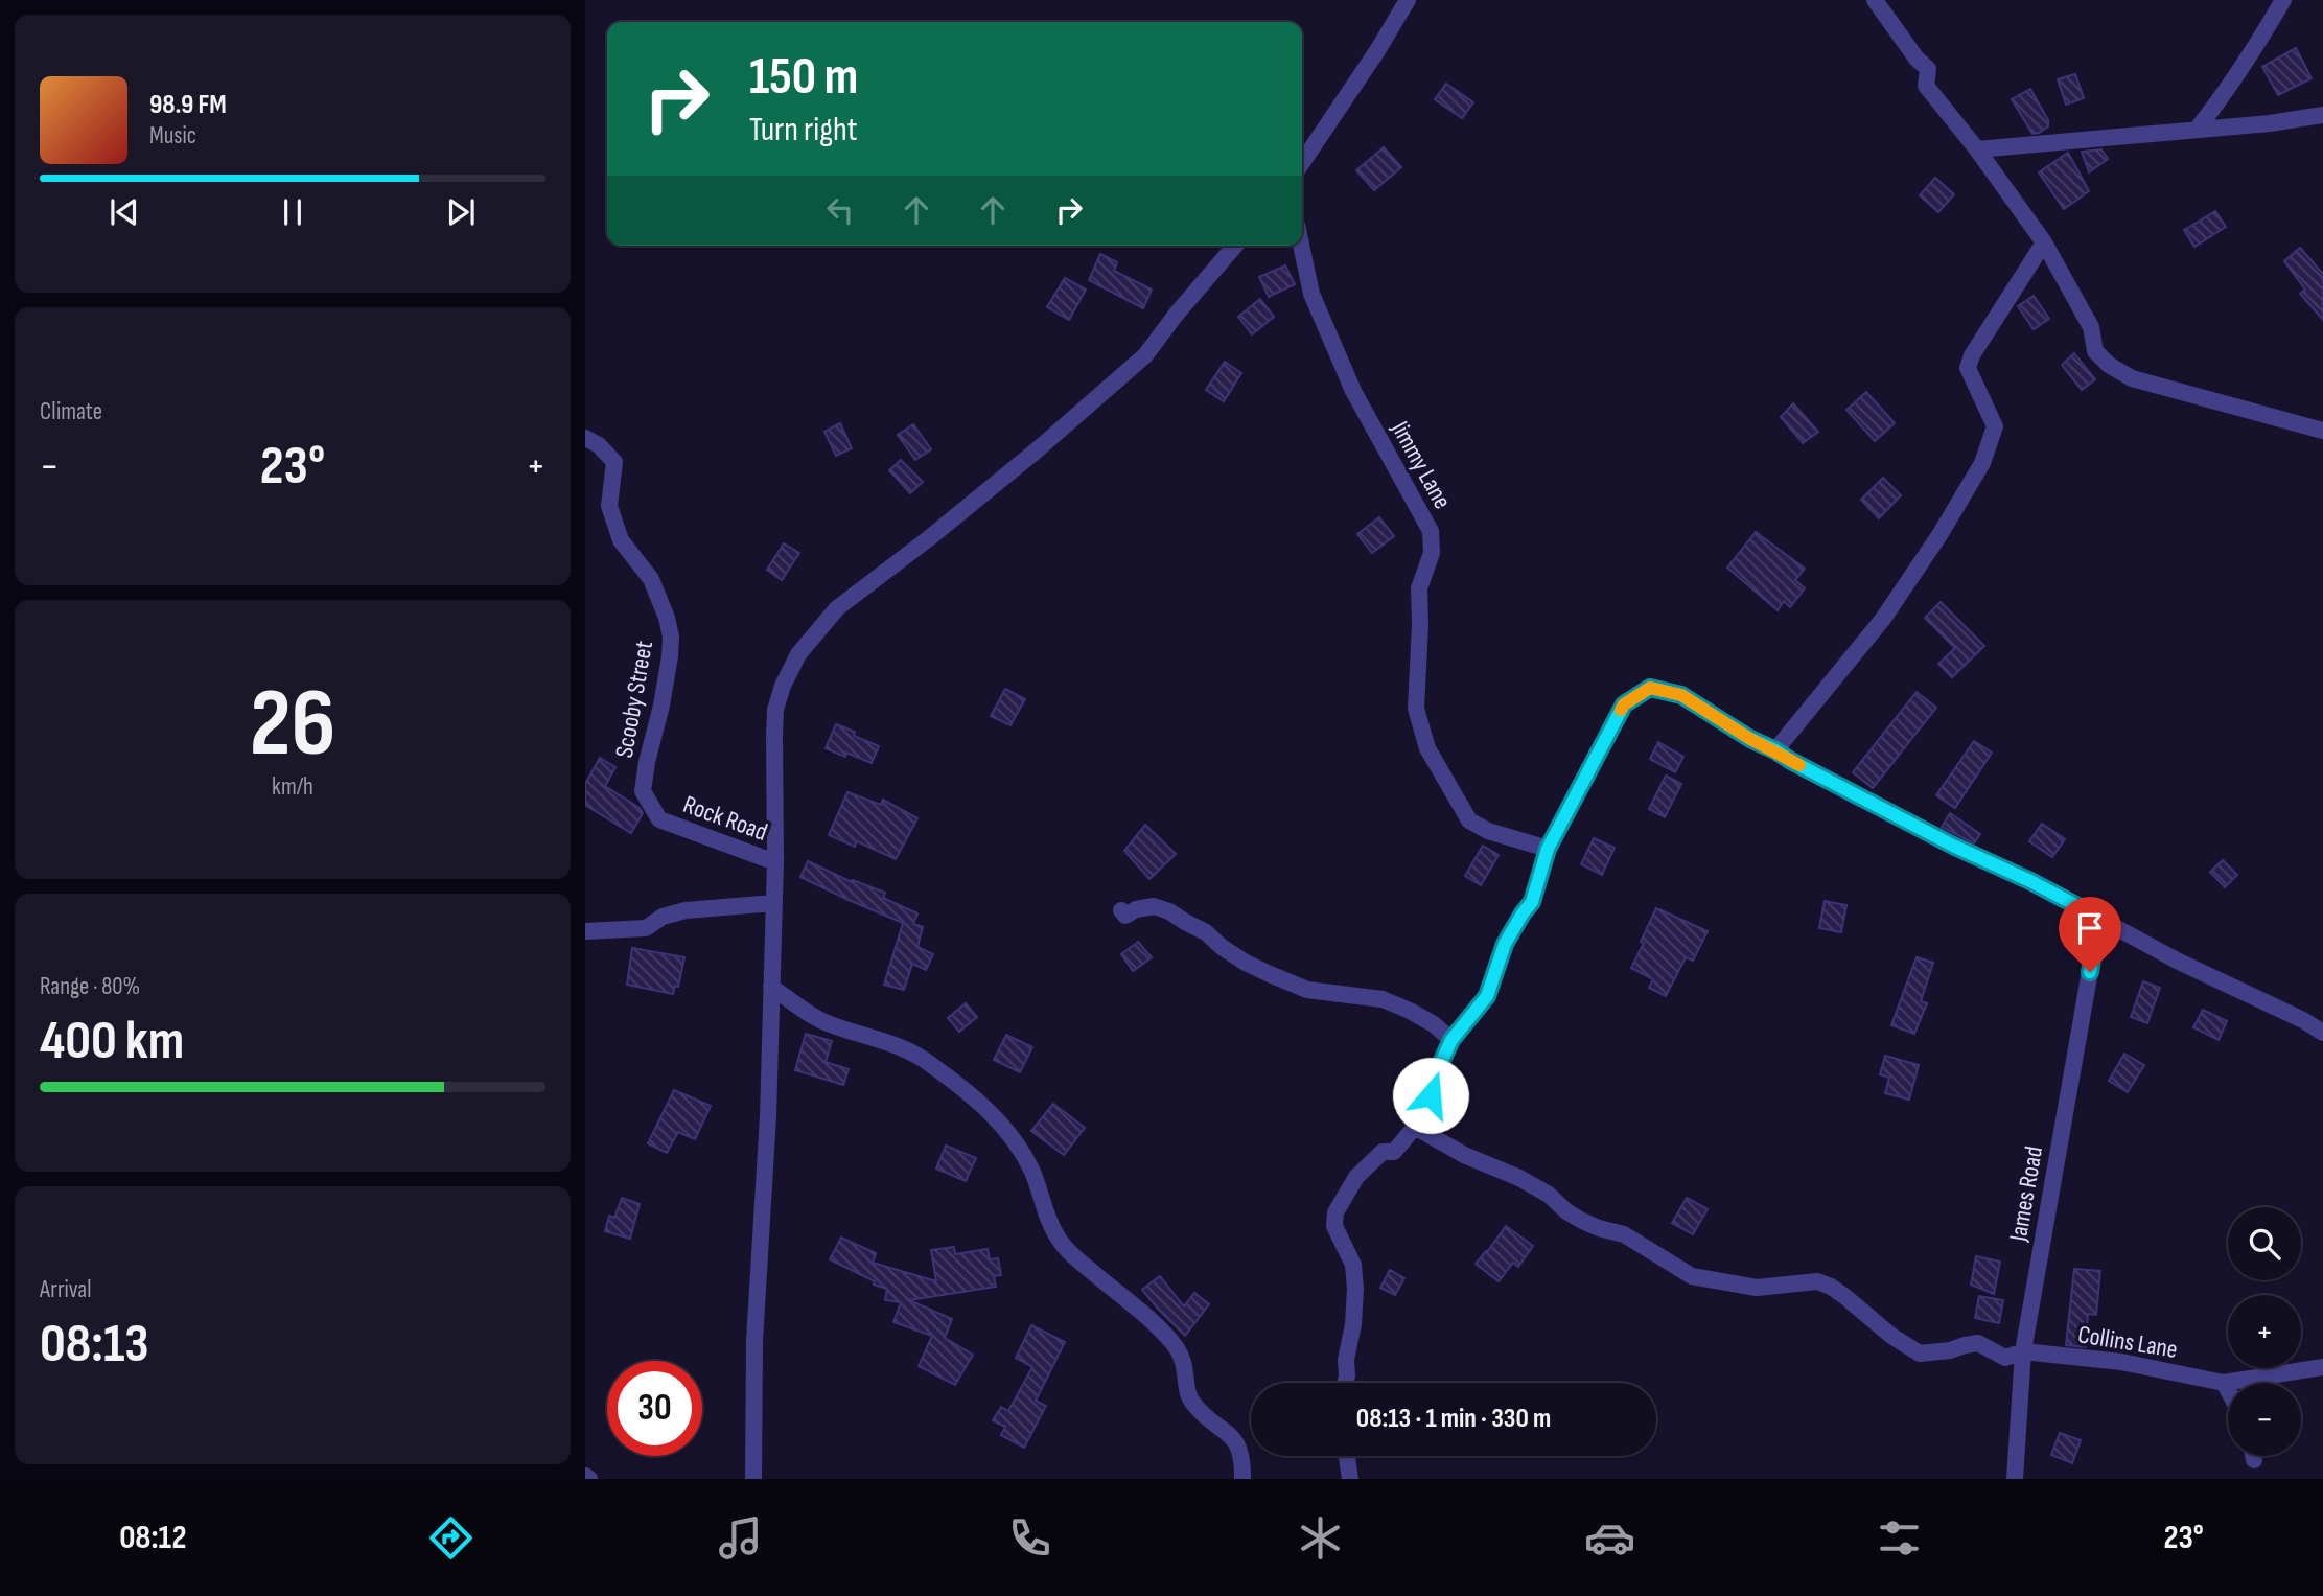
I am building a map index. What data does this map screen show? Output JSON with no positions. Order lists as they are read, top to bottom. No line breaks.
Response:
{"streets":{"street":["Jimmy Lane","Scooby Street","Rock Road","James Road","Collins Lane"]},"crossings":[["Scooby Street","Rock Road"],["James Road","Collins Lane"]],"page":{"turn":["150 m","Turn right"],"song":["98.9 FM","Music"],"tile":["Climate",["26","km/h"],["Range · 80%","400 km"],["Arrival","08:13"]],"heat":["−","23°","+"],"map_buttons":["+","−"],"limit":"30","trip":"08:13 · 1 min · 330 m","tabs":["08:12","23°"]}}
